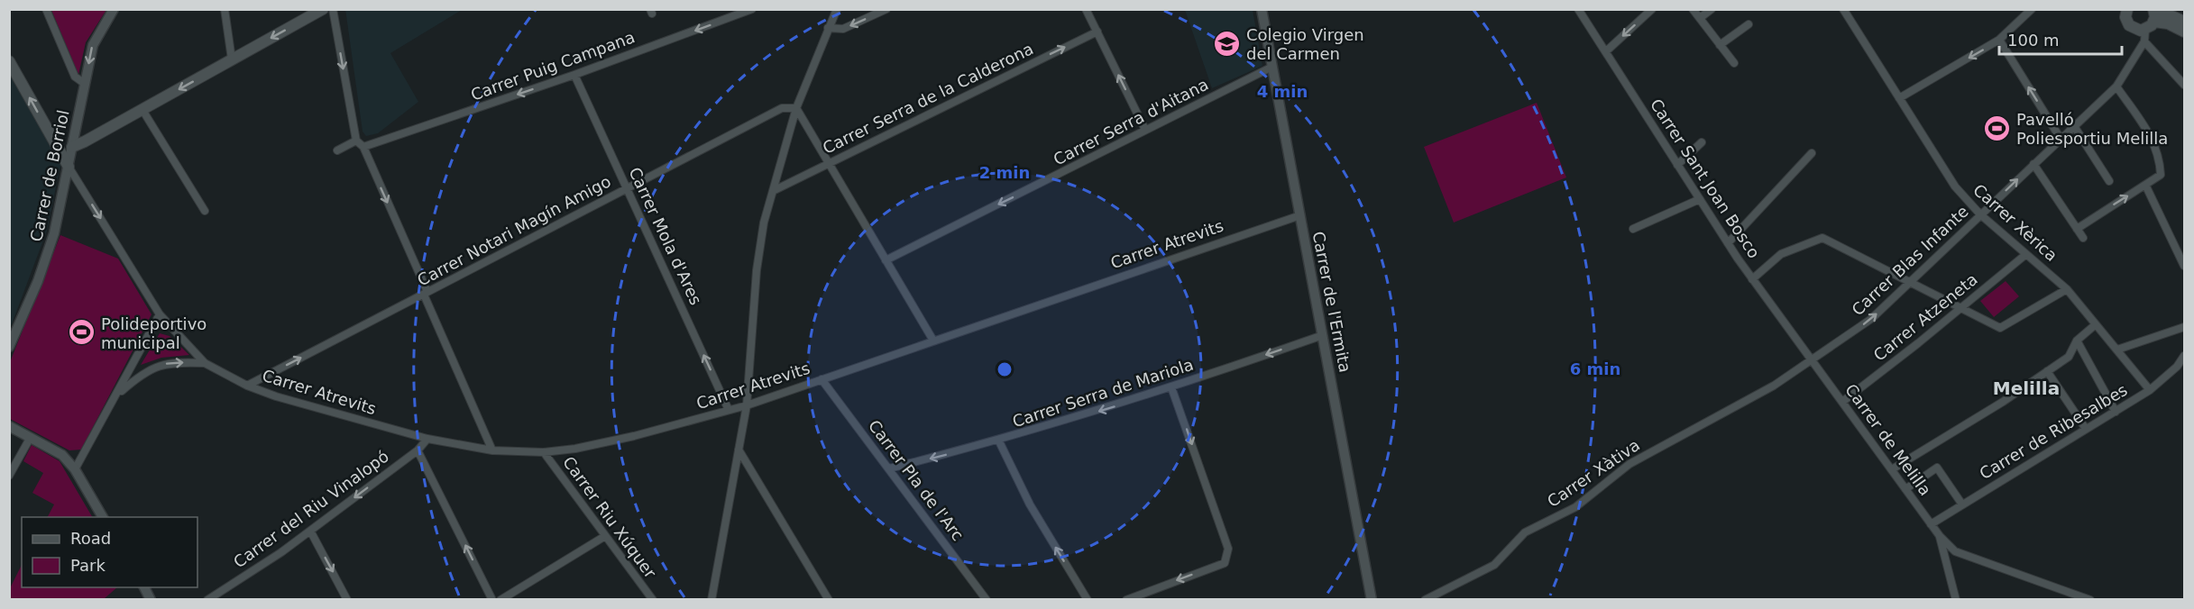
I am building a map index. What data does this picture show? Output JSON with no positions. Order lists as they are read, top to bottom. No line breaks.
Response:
{"streets":{"street":["Carrer Puig Campana","Carrer Serra de la Calderona","Carrer Serra d'Aitana","Carrer de Borriol","Carrer Sant Joan Bosco","Carrer Xèrica","Carrer Notari Magín Amigo","Carrer Mola d'Ares","Carrer Atrevits","Carrer Blas Infante","Carrer de l'Ermita","Carrer Atzeneta","Carrer Serra de Mariola","Carrer de Ribesalbes","Carrer de Melilla","Carrer Xàtiva","Carrer Pla de l'Arc","Carrer del Riu Vinalopó","Carrer Riu Xúquer"]},"crossings":[["Carrer Puig Campana","Carrer Mola d'Ares"],["Carrer Serra d'Aitana","Carrer de l'Ermita"],["Carrer Sant Joan Bosco","Carrer Blas Infante"],["Carrer Sant Joan Bosco","Carrer de Melilla"],["Carrer Sant Joan Bosco","Carrer Xàtiva"],["Carrer Xèrica","Carrer Blas Infante"],["Carrer Xèrica","Carrer Atzeneta"],["Carrer Xèrica","Carrer de Ribesalbes"],["Carrer Notari Magín Amigo","Carrer Mola d'Ares"],["Carrer Notari Magín Amigo","Carrer Atrevits"],["Carrer Mola d'Ares","Carrer Atrevits"],["Carrer Atrevits","Carrer de l'Ermita"],["Carrer Atrevits","Carrer Pla de l'Arc"],["Carrer Atrevits","Carrer del Riu Vinalopó"],["Carrer Atrevits","Carrer Riu Xúquer"],["Carrer Blas Infante","Carrer de Melilla"],["Carrer Blas Infante","Carrer Xàtiva"],["Carrer de l'Ermita","Carrer Serra de Mariola"],["Carrer Atzeneta","Carrer de Melilla"],["Carrer Serra de Mariola","Carrer Pla de l'Arc"],["Carrer de Ribesalbes","Carrer de Melilla"],["Carrer de Melilla","Carrer Xàtiva"]],"one_way":["Carrer Puig Campana","Carrer Serra de la Calderona","Carrer Serra d'Aitana","Carrer Mola d'Ares","Carrer Blas Infante","Carrer Serra de Mariola","Carrer del Riu Vinalopó"],"districts":["Melilla"],"places":{"school or university":["Colegio Virgen del Carmen"],"sports":["Pavelló Poliesportiu Melilla","Polideportivo municipal"]},"legend":["Road","Park"],"scale_bar":"100 m","rings":["4 min","2 min","6 min"]}
